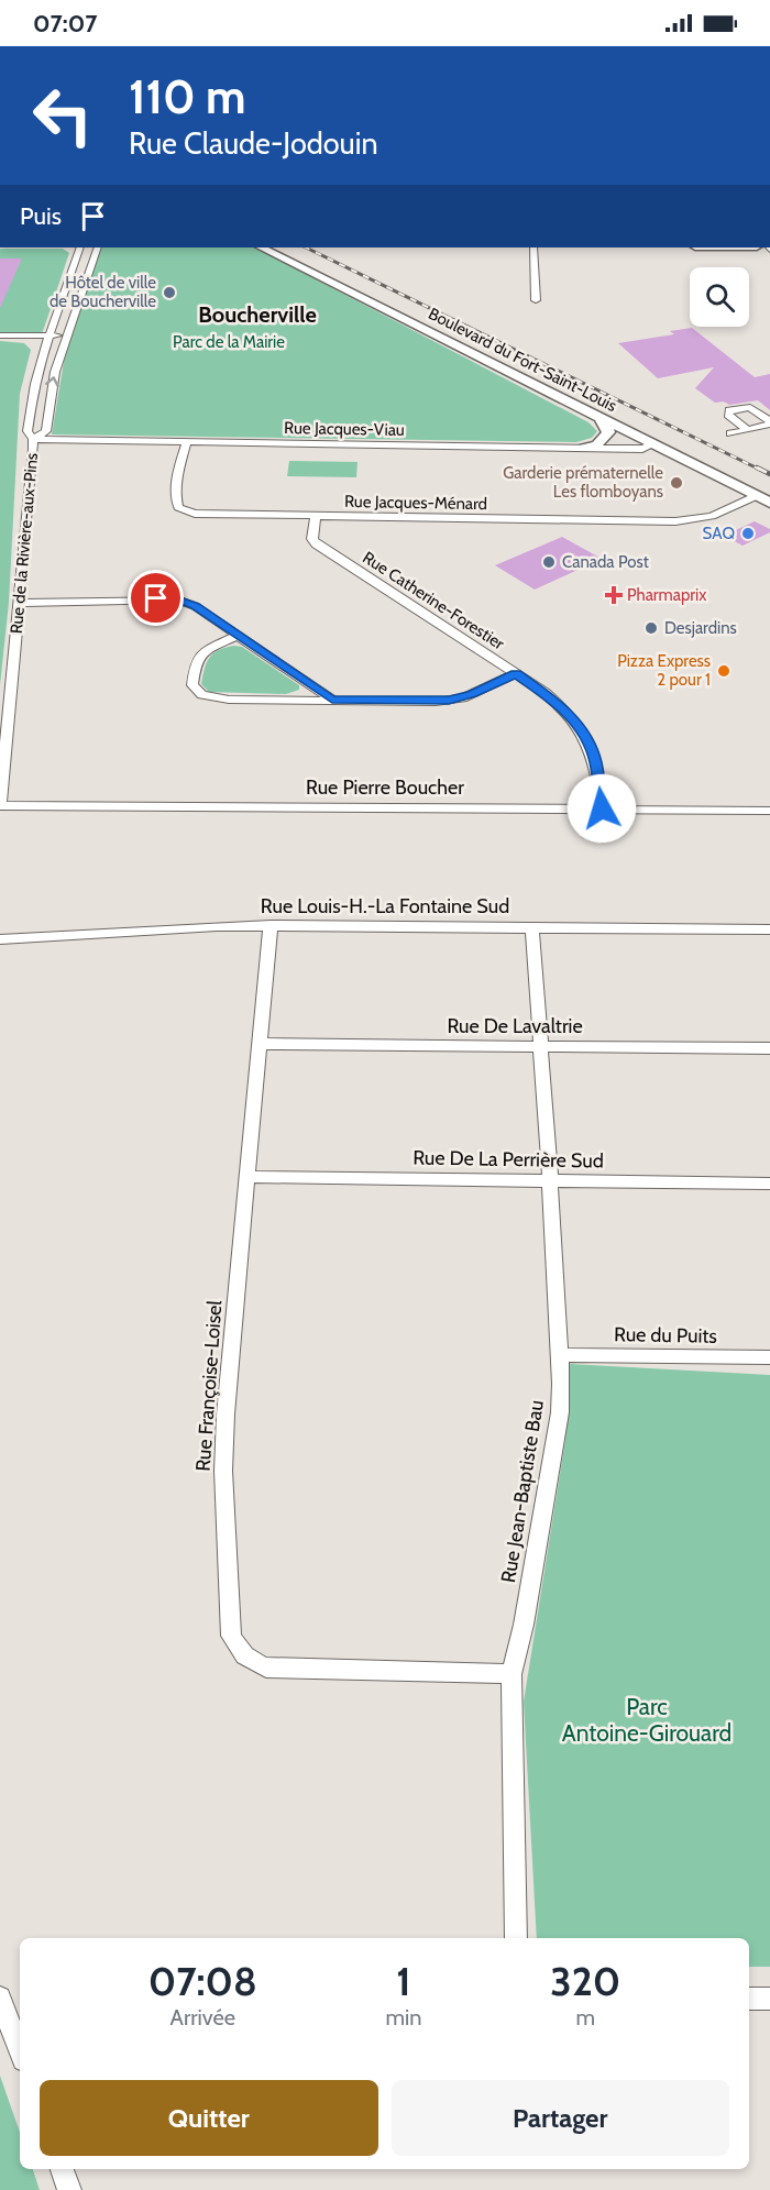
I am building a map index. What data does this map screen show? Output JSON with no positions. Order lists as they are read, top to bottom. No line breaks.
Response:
{"streets":{"street":["Boulevard du Fort-Saint-Louis","Rue Jacques-Viau","Rue Jacques-Ménard","Rue de la Rivière-aux-Pins","Rue Catherine-Forestier","Rue Pierre Boucher","Rue Louis-H.-La Fontaine Sud","Rue De Lavaltrie","Rue De La Perrière Sud","Rue du Puits","Rue Françoise-Loisel","Rue Jean-Baptiste Bau"]},"crossings":[["Boulevard du Fort-Saint-Louis","Rue Jacques-Viau"],["Boulevard du Fort-Saint-Louis","Rue Jacques-Ménard"],["Rue Jacques-Viau","Rue Jacques-Ménard"],["Rue Jacques-Viau","Rue de la Rivière-aux-Pins"],["Rue Jacques-Ménard","Rue Catherine-Forestier"],["Rue de la Rivière-aux-Pins","Rue Pierre Boucher"],["Rue Catherine-Forestier","Rue Pierre Boucher"],["Rue Louis-H.-La Fontaine Sud","Rue Françoise-Loisel"],["Rue Louis-H.-La Fontaine Sud","Rue Jean-Baptiste Bau"],["Rue De Lavaltrie","Rue Françoise-Loisel"],["Rue De Lavaltrie","Rue Jean-Baptiste Bau"],["Rue De La Perrière Sud","Rue Françoise-Loisel"],["Rue De La Perrière Sud","Rue Jean-Baptiste Bau"],["Rue du Puits","Rue Jean-Baptiste Bau"],["Rue Françoise-Loisel","Rue Jean-Baptiste Bau"]],"districts":["Boucherville"],"parks":["Parc de la Mairie","Parc Antoine-Girouard"],"places":{"other":["Hôtel de ville de Boucherville","Garderie prématernelle Les flomboyans","SAQ","Canada Post","Desjardins","Pizza Express 2 pour 1"],"health":["Pharmaprix"]},"page":{"status":"07:07","turn":["110 m","Rue Claude-Jodouin"],"then":"Puis","eta":["07:08","Arrivée","1","min","320","m"],"buttons":["Quitter","Partager"]}}
